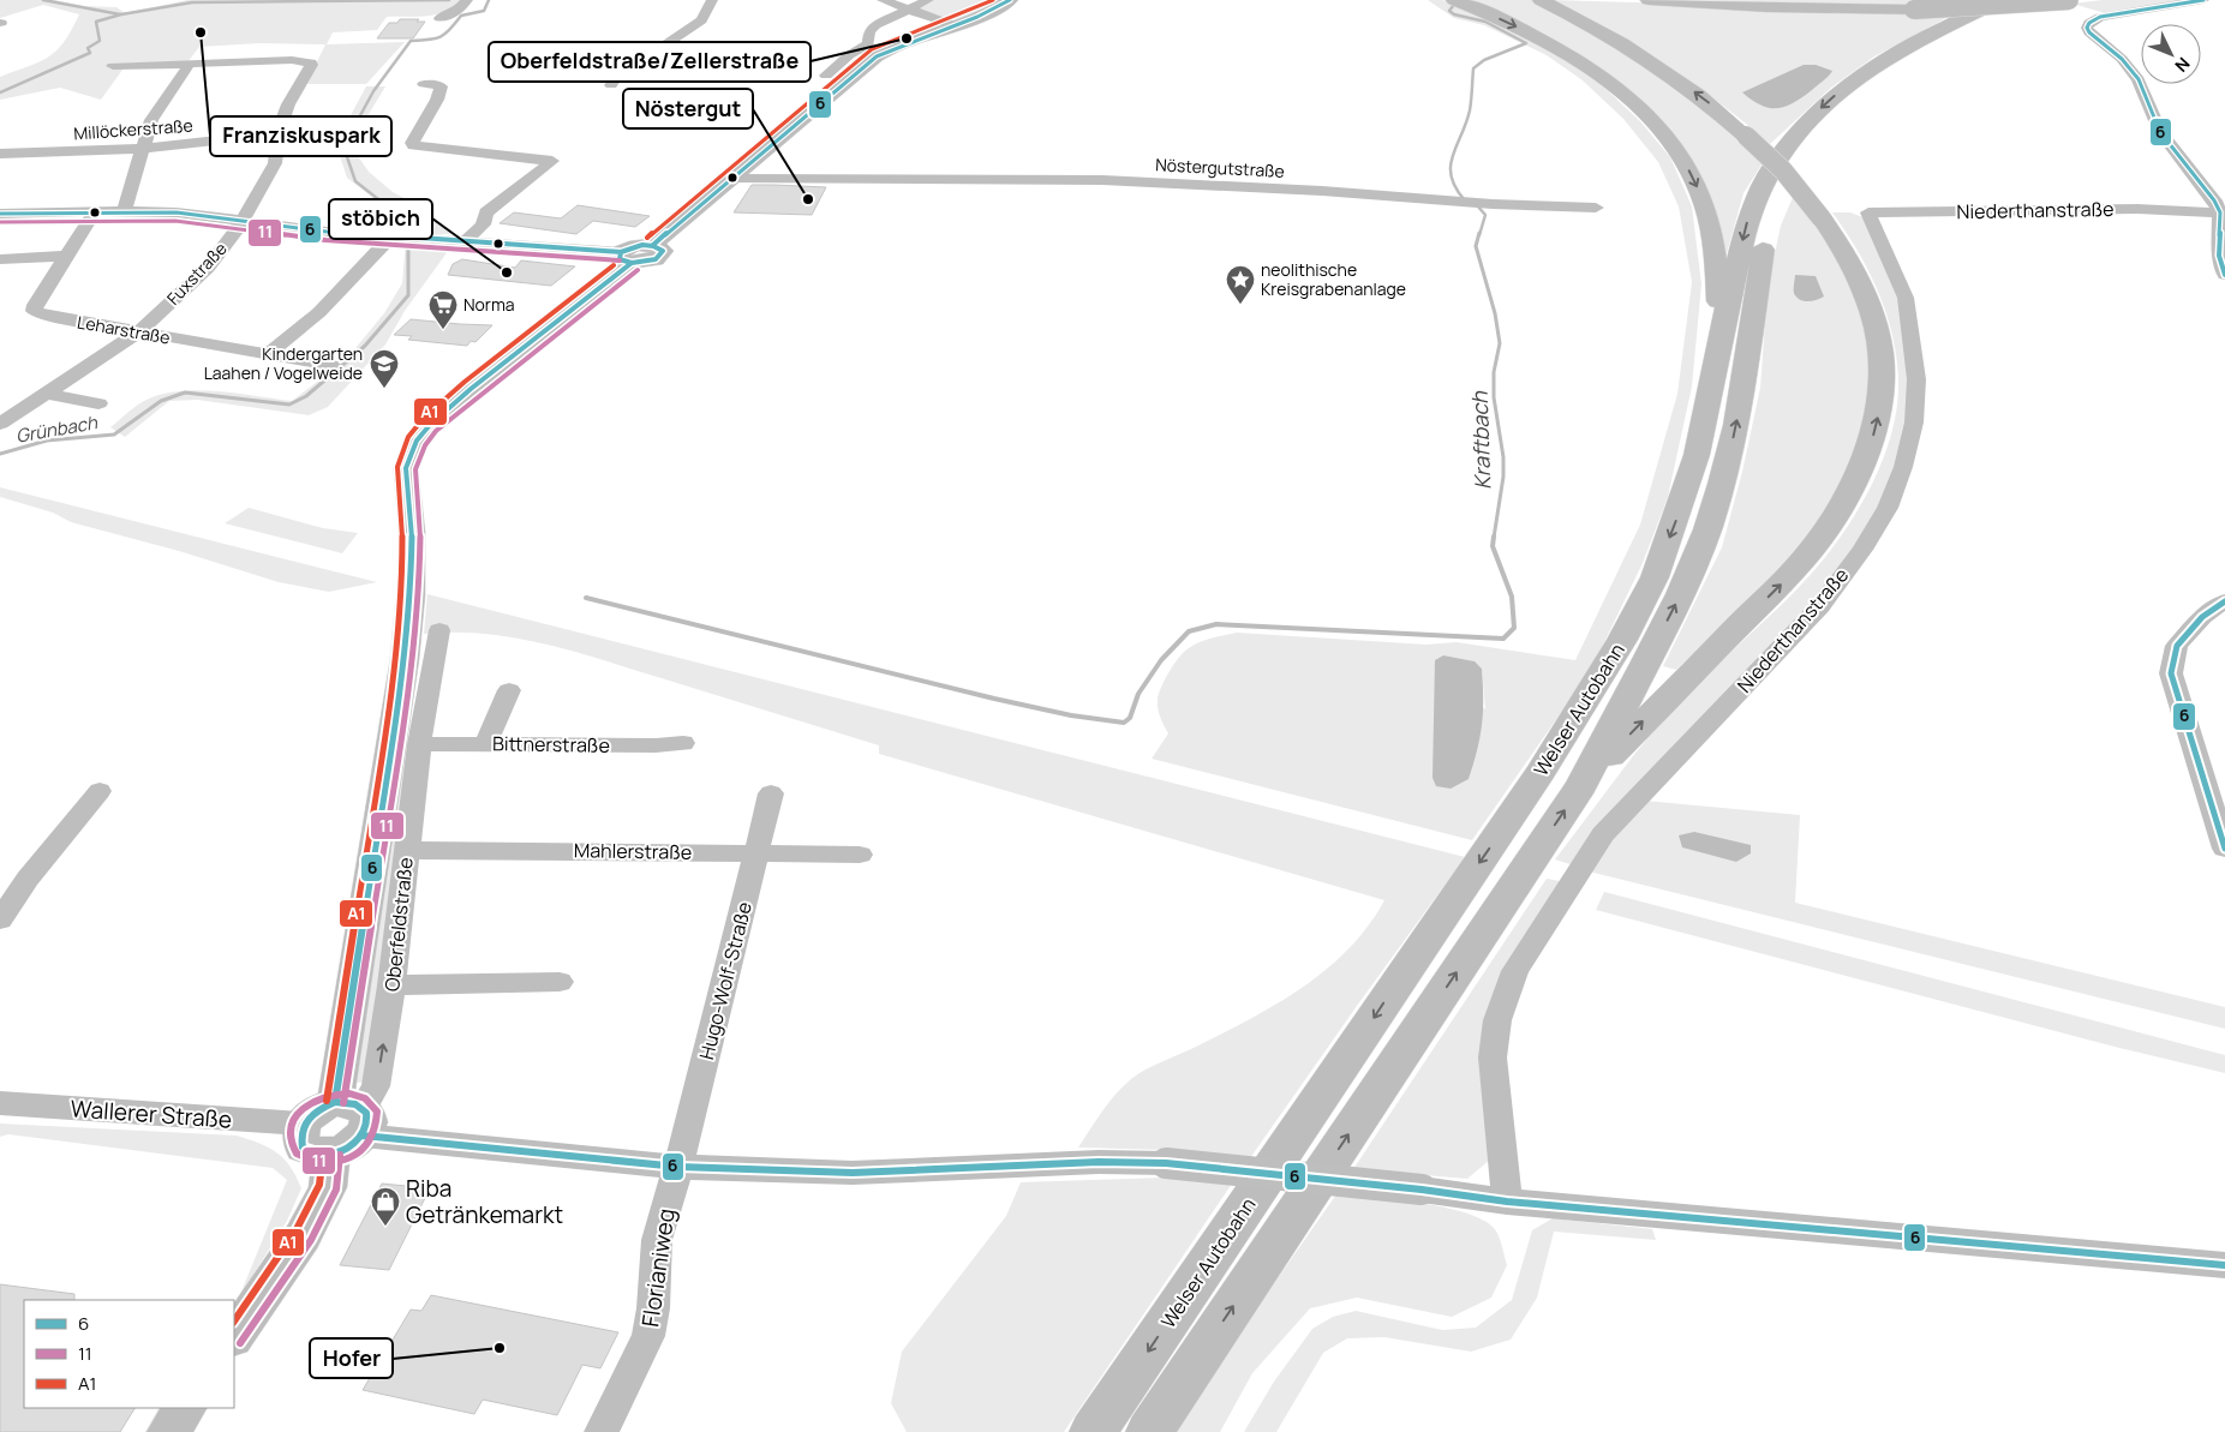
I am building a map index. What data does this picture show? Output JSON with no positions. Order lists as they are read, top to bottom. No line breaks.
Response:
{"streets":{"highway":["Welser Autobahn"],"main road":["Oberfeldstraße"],"street":["Millöckerstraße","Nöstergutstraße","Niederthanstraße","Fuxstraße","Leharstraße","Bittnerstraße","Mahlerstraße","Hugo-Wolf-Straße","Wallerer Straße","Florianiweg"]},"crossings":[["Millöckerstraße","Fuxstraße"],["Nöstergutstraße","Oberfeldstraße"],["Fuxstraße","Leharstraße"],["Bittnerstraße","Oberfeldstraße"],["Mahlerstraße","Oberfeldstraße"],["Mahlerstraße","Hugo-Wolf-Straße"],["Hugo-Wolf-Straße","Florianiweg"]],"water":["Grünbach","Kraftbach"],"places":{"other":["Franziskuspark","Oberfeldstraße/Zellerstraße","Nöstergut","stöbich","Hofer"],"place":["neolithische Kreisgrabenanlage"],"supermarket":["Norma"],"school or university":["Kindergarten Laahen / Vogelweide"],"shop":["Riba Getränkemarkt"]},"lines":["transit line 6","transit line A1","transit line 11"],"legend":["6","11","A1"],"north":"bottom right"}
